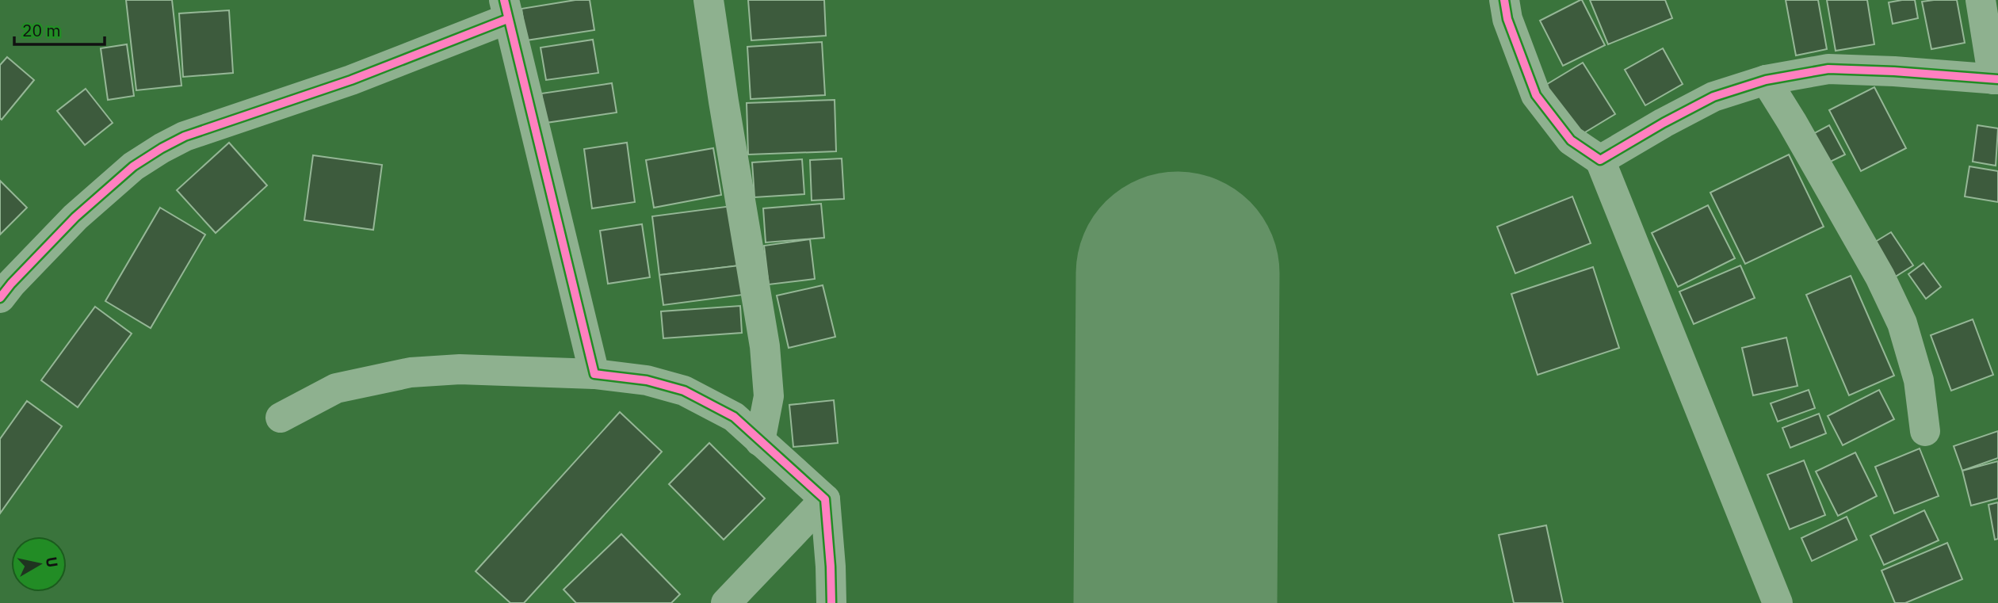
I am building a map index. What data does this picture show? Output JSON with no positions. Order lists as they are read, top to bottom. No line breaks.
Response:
{"scale_bar":"20 m","north":"right"}
